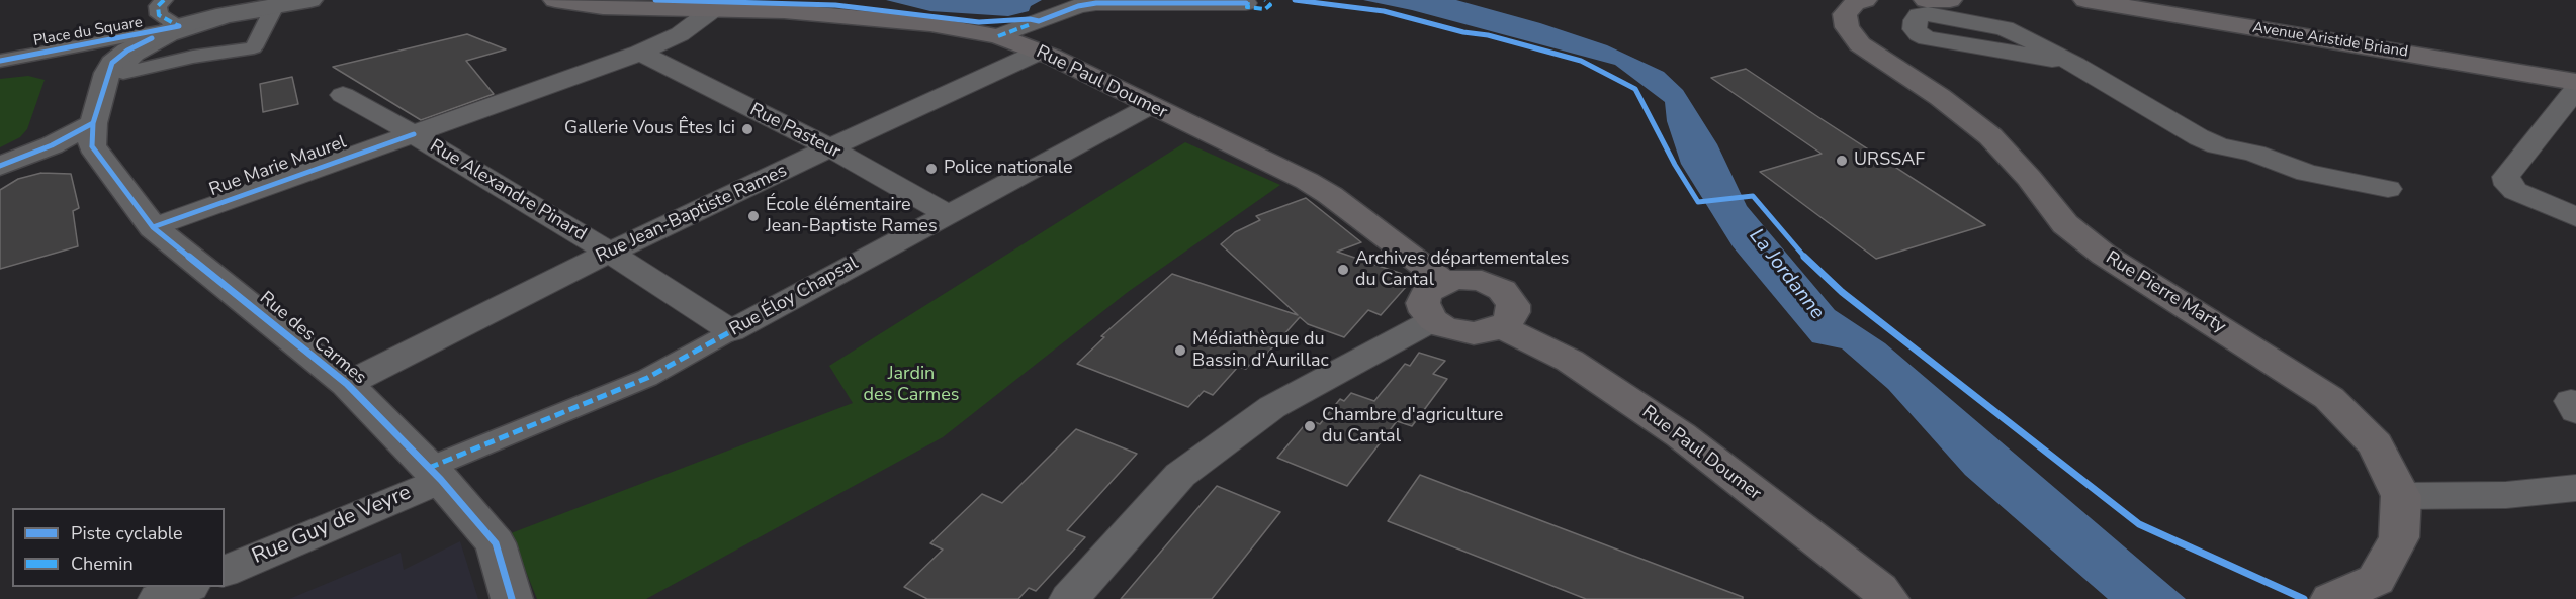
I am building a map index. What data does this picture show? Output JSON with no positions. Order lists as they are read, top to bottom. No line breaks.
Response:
{"streets":{"main road":["Avenue Aristide Briand","Rue Paul Doumer","Rue Pierre Marty"],"street":["Place du Square","Rue Pasteur","Rue Marie Maurel","Rue Alexandre Pinard","Rue Jean-Baptiste Rames","Rue Éloy Chapsal","Rue des Carmes","Rue Guy de Veyre"]},"crossings":[["Rue Paul Doumer","Rue Marie Maurel"],["Rue Paul Doumer","Rue Jean-Baptiste Rames"],["Rue Paul Doumer","Rue Éloy Chapsal"],["Rue Pasteur","Rue Marie Maurel"],["Rue Pasteur","Rue Jean-Baptiste Rames"],["Rue Pasteur","Rue Éloy Chapsal"],["Rue Marie Maurel","Rue Alexandre Pinard"],["Rue Marie Maurel","Rue des Carmes"],["Rue Alexandre Pinard","Rue Jean-Baptiste Rames"],["Rue Alexandre Pinard","Rue Éloy Chapsal"],["Rue Jean-Baptiste Rames","Rue des Carmes"],["Rue Éloy Chapsal","Rue des Carmes"],["Rue Éloy Chapsal","Rue Guy de Veyre"],["Rue des Carmes","Rue Guy de Veyre"]],"water":["La Jordanne"],"parks":["Jardin des Carmes"],"places":["Gallerie Vous Êtes Ici","URSSAF","Police nationale","École élémentaire Jean-Baptiste Rames","Archives départementales du Cantal","Médiathèque du Bassin d'Aurillac","Chambre d'agriculture du Cantal"],"legend":["Piste cyclable","Chemin"]}
